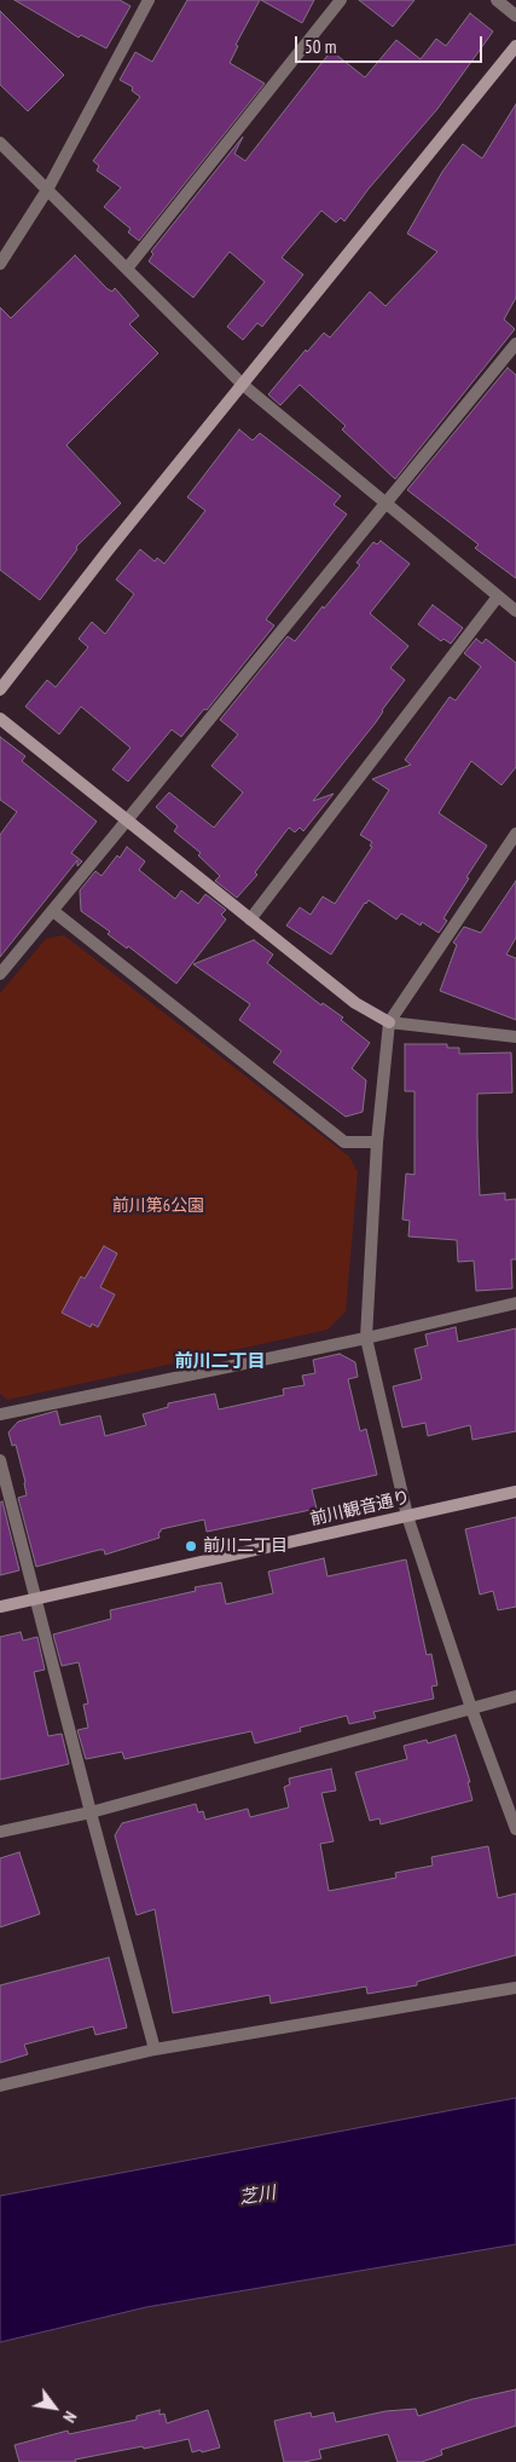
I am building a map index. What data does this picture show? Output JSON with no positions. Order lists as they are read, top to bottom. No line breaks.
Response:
{"streets":{"street":["前川観音通り"]},"districts":["前川二丁目"],"water":["芝川"],"parks":["前川第6公園"],"places":["前川二丁目"],"scale_bar":"50 m","north":"bottom right"}
